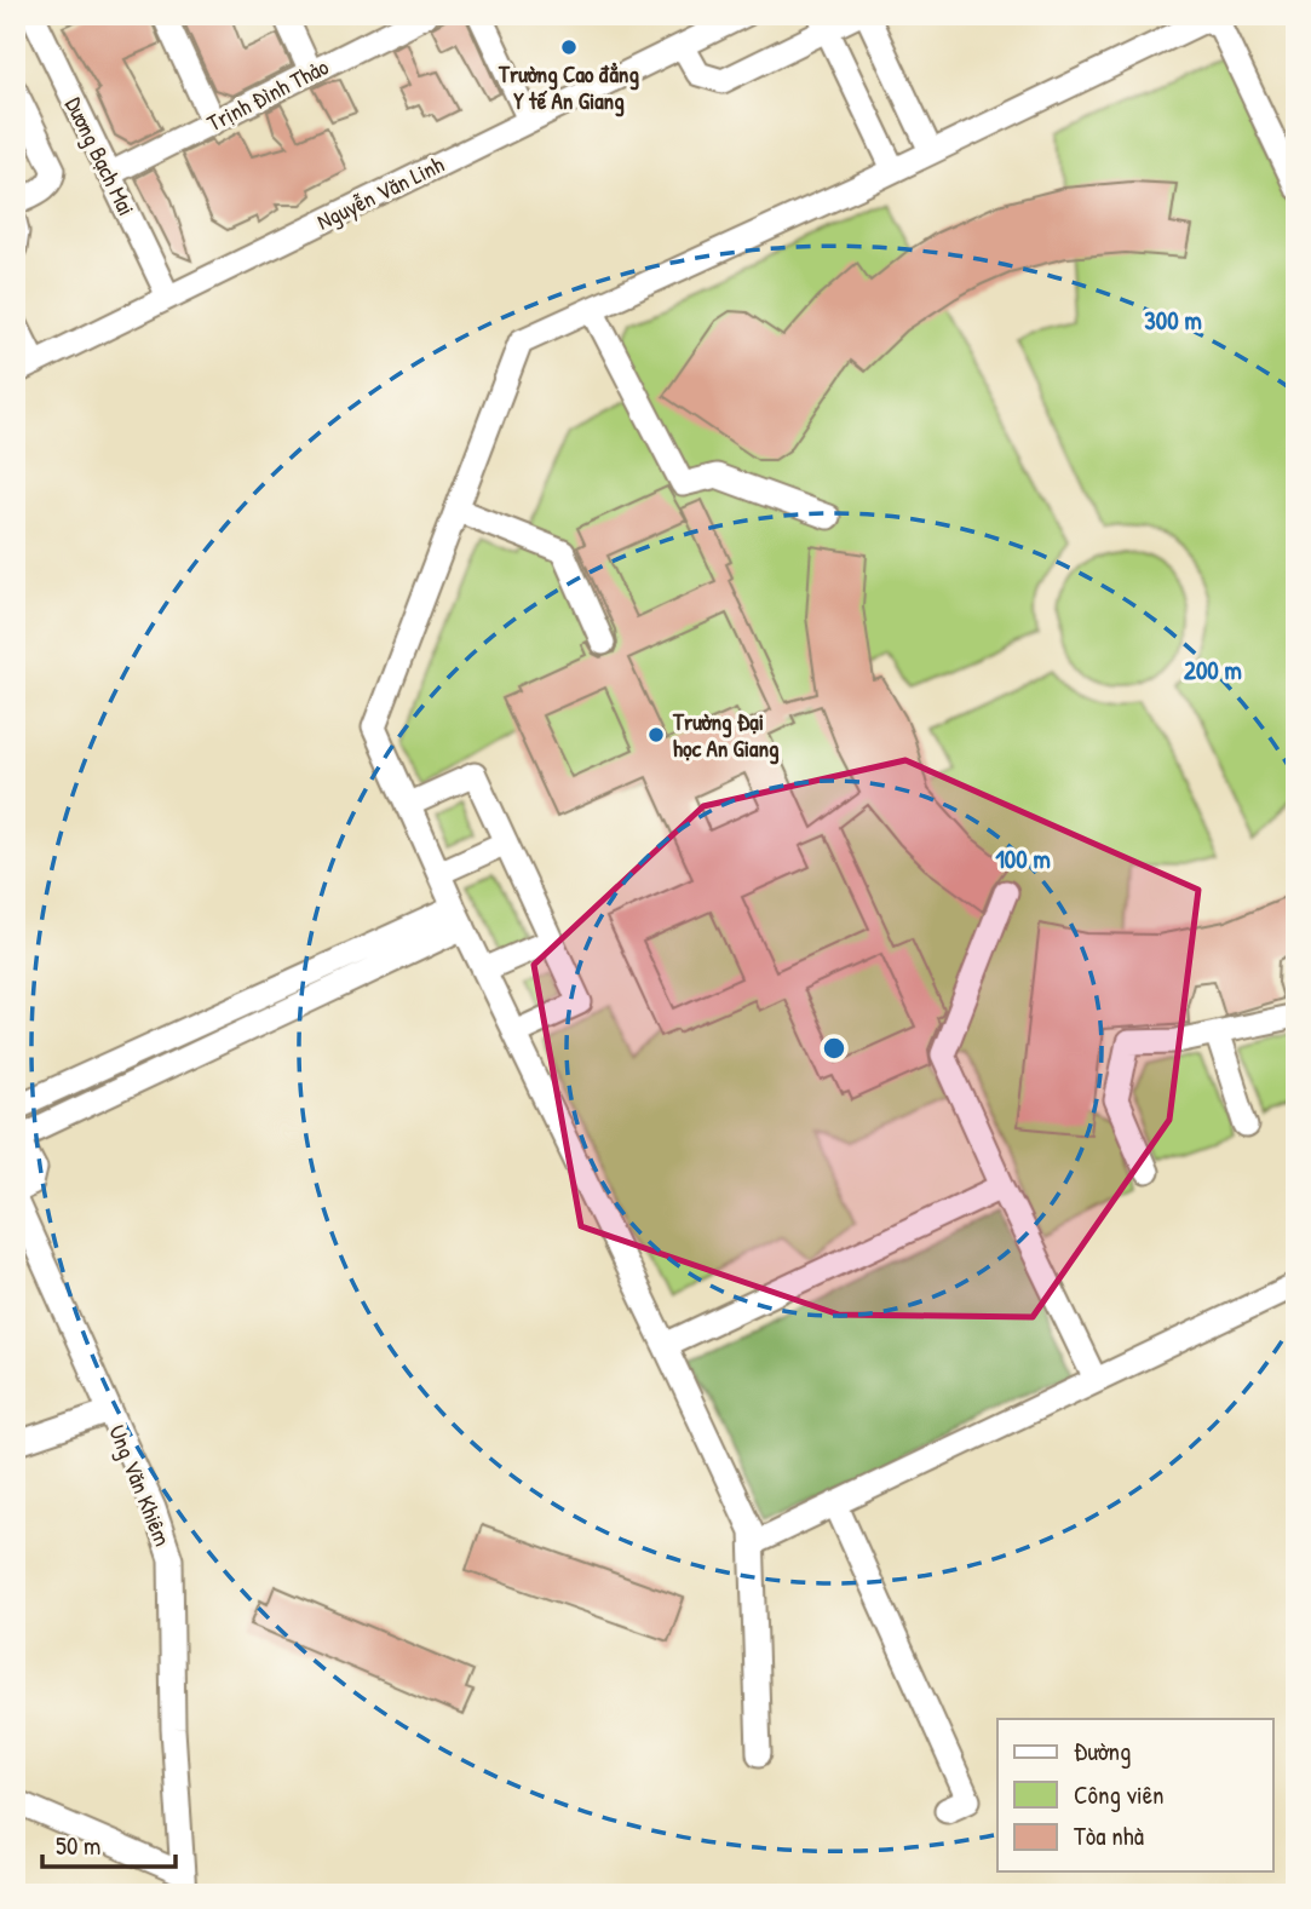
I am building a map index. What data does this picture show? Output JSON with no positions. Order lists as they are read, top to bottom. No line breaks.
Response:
{"streets":{"street":["Trịnh Đình Thảo","Dương Bạch Mai","Nguyễn Văn Linh","Ung Văn Khiêm"]},"crossings":[["Trịnh Đình Thảo","Dương Bạch Mai"],["Dương Bạch Mai","Nguyễn Văn Linh"]],"places":["Trường Cao đẳng Y tế An Giang","Trường Đại học An Giang"],"legend":["Đường","Công viên","Tòa nhà"],"scale_bar":"50 m","rings":["300 m","200 m","100 m"]}
